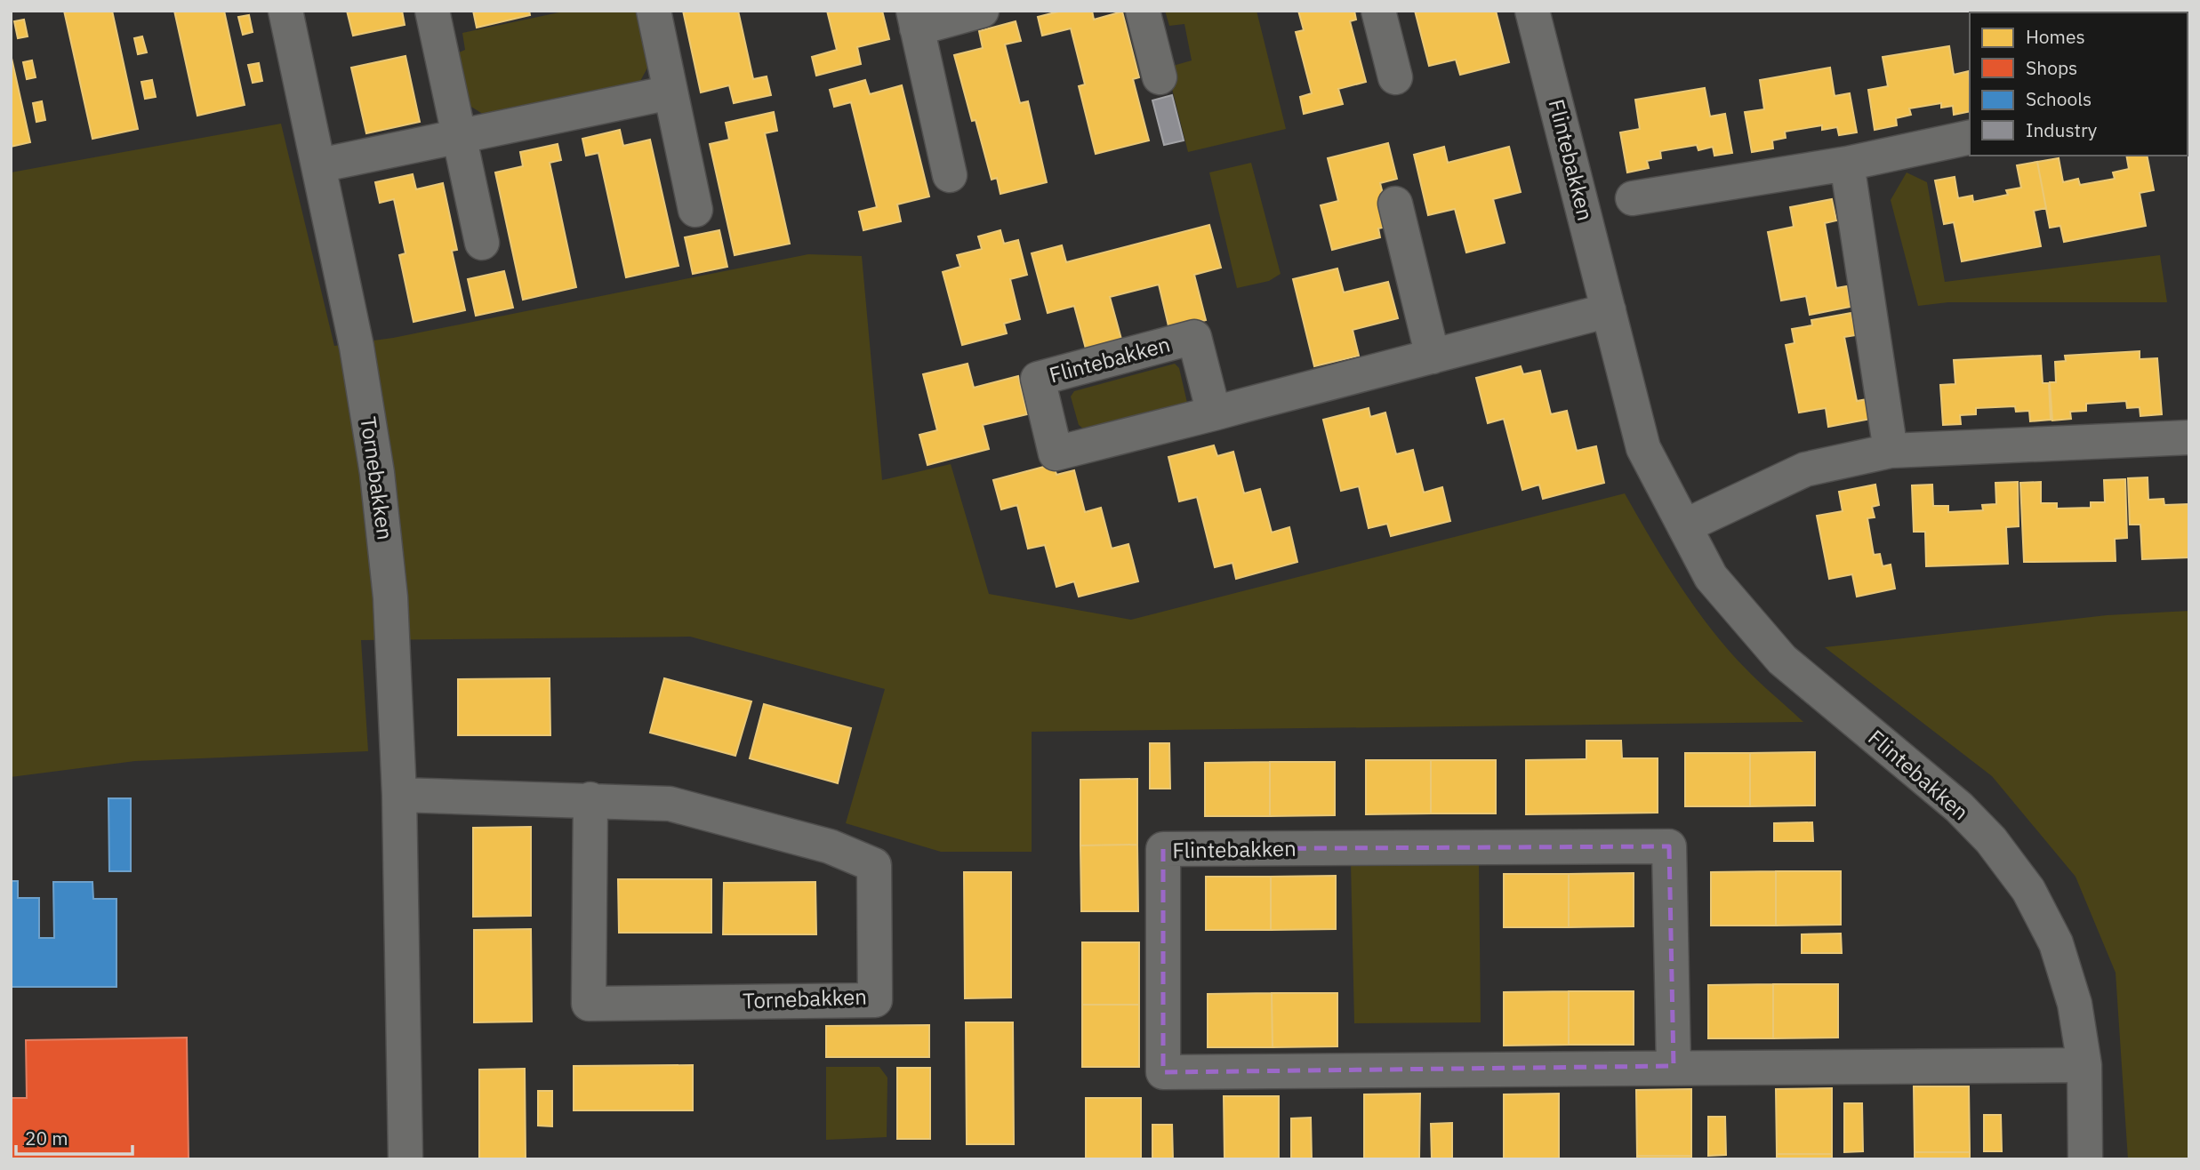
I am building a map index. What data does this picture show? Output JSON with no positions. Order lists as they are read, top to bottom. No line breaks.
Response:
{"streets":{"street":["Flintebakken","Tornebakken"]},"legend":["Homes","Shops","Schools","Industry"],"scale_bar":"20 m"}
